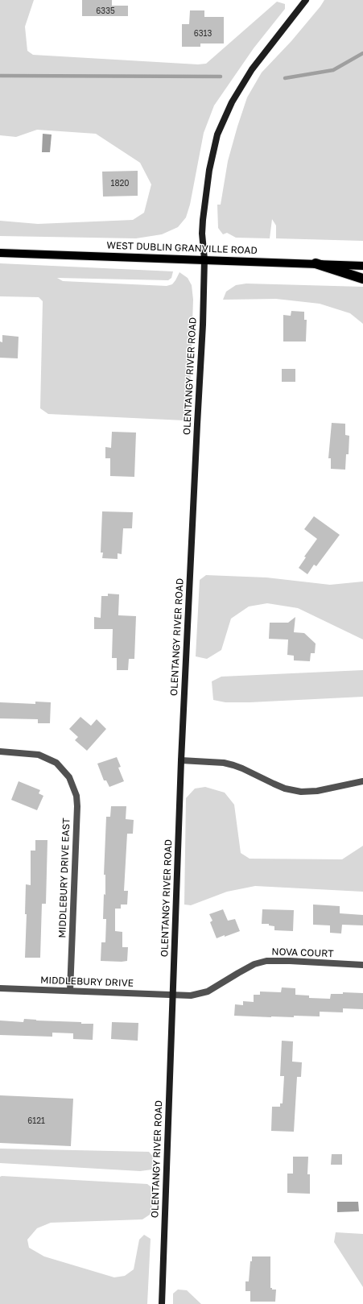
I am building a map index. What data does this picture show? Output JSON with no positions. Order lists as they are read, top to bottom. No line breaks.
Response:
{"streets":{"main road":["WEST DUBLIN GRANVILLE ROAD","OLENTANGY RIVER ROAD"],"street":["MIDDLEBURY DRIVE EAST","NOVA COURT","MIDDLEBURY DRIVE"]},"crossings":[["WEST DUBLIN GRANVILLE ROAD","OLENTANGY RIVER ROAD"],["OLENTANGY RIVER ROAD","NOVA COURT"],["OLENTANGY RIVER ROAD","MIDDLEBURY DRIVE"],["MIDDLEBURY DRIVE EAST","MIDDLEBURY DRIVE"],["NOVA COURT","MIDDLEBURY DRIVE"]],"house_numbers":["6335","6313","1820","6121"]}
